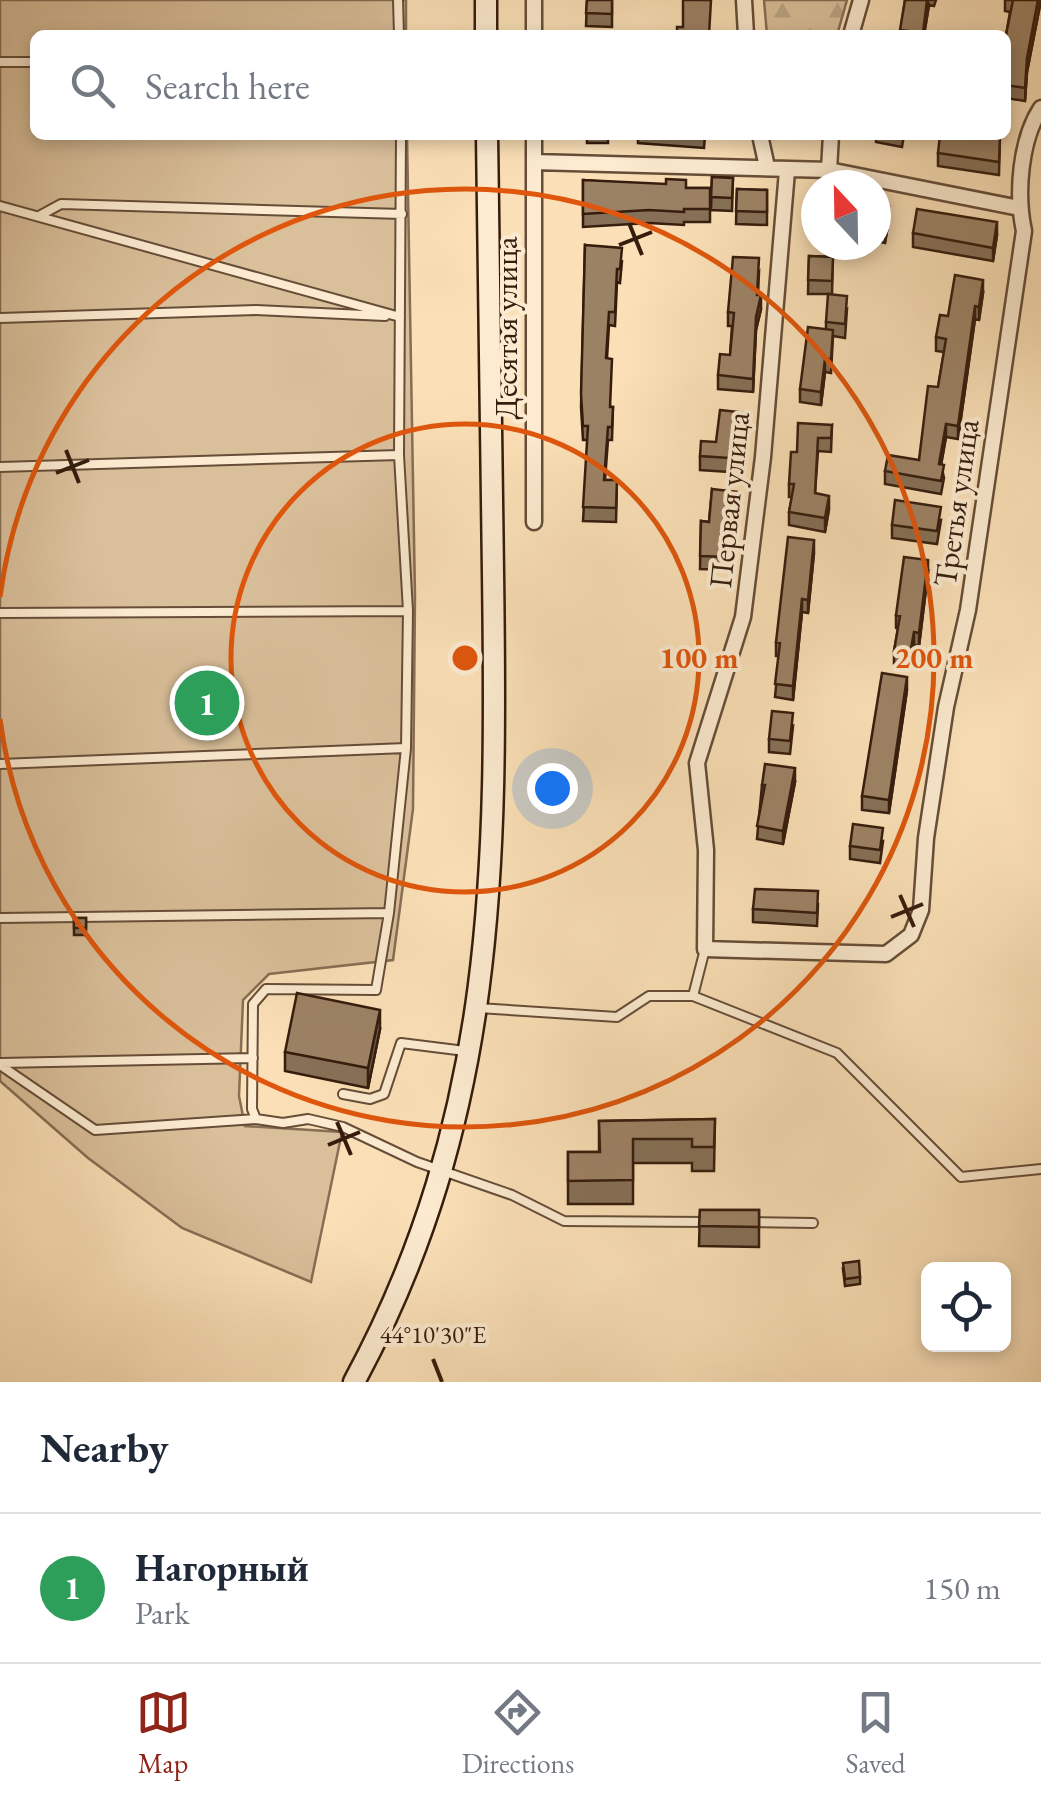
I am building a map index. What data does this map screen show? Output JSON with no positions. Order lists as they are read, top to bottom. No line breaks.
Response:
{"streets":{"street":["Десятая улица","Первая улица","Третья улица"]},"crossings":[["Первая улица","Третья улица"]],"north":"top","page":{"search":"Search here","pins":"1","heading":"Nearby","list":[{"mark":"1","name":"Нагорный","note":"Park","value":"150 m"}],"nav":["Map","Directions","Saved"]},"coordinates":["44°10'30\"E"],"rings":["100 m","200 m"]}
